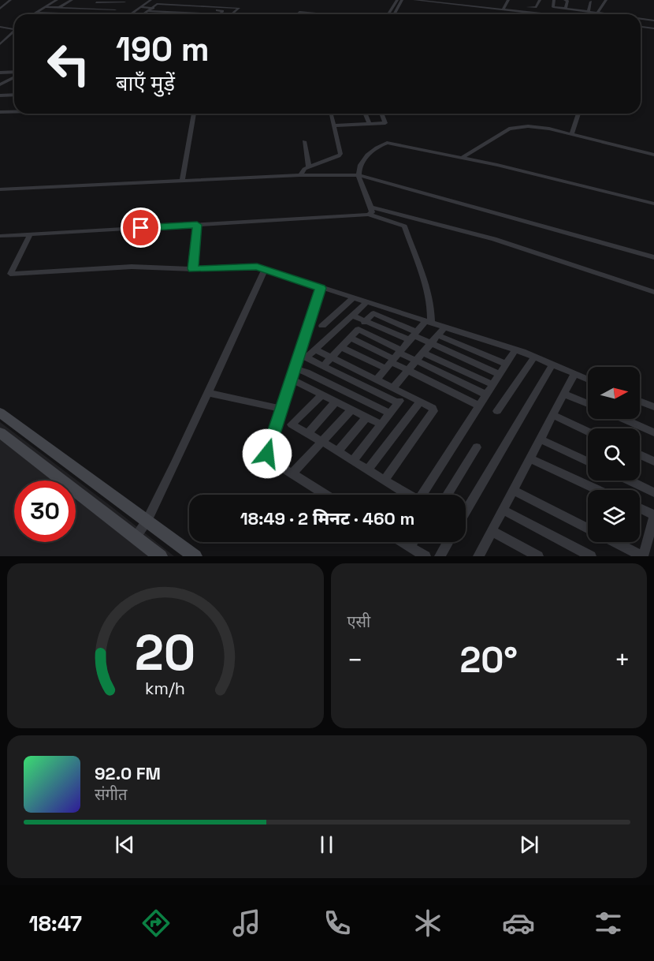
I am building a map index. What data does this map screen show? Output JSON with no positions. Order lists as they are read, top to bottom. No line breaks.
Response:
{"north":"right","page":{"turn":["190 m","बाएँ मुड़ें"],"limit":"30","trip":"18:49 · 2 मिनट · 460 m","tile":"एसी","heat":["−","20°","+"],"song":["92.0 FM","संगीत"],"tabs":"18:47","gauge":["20","km/h"]}}
